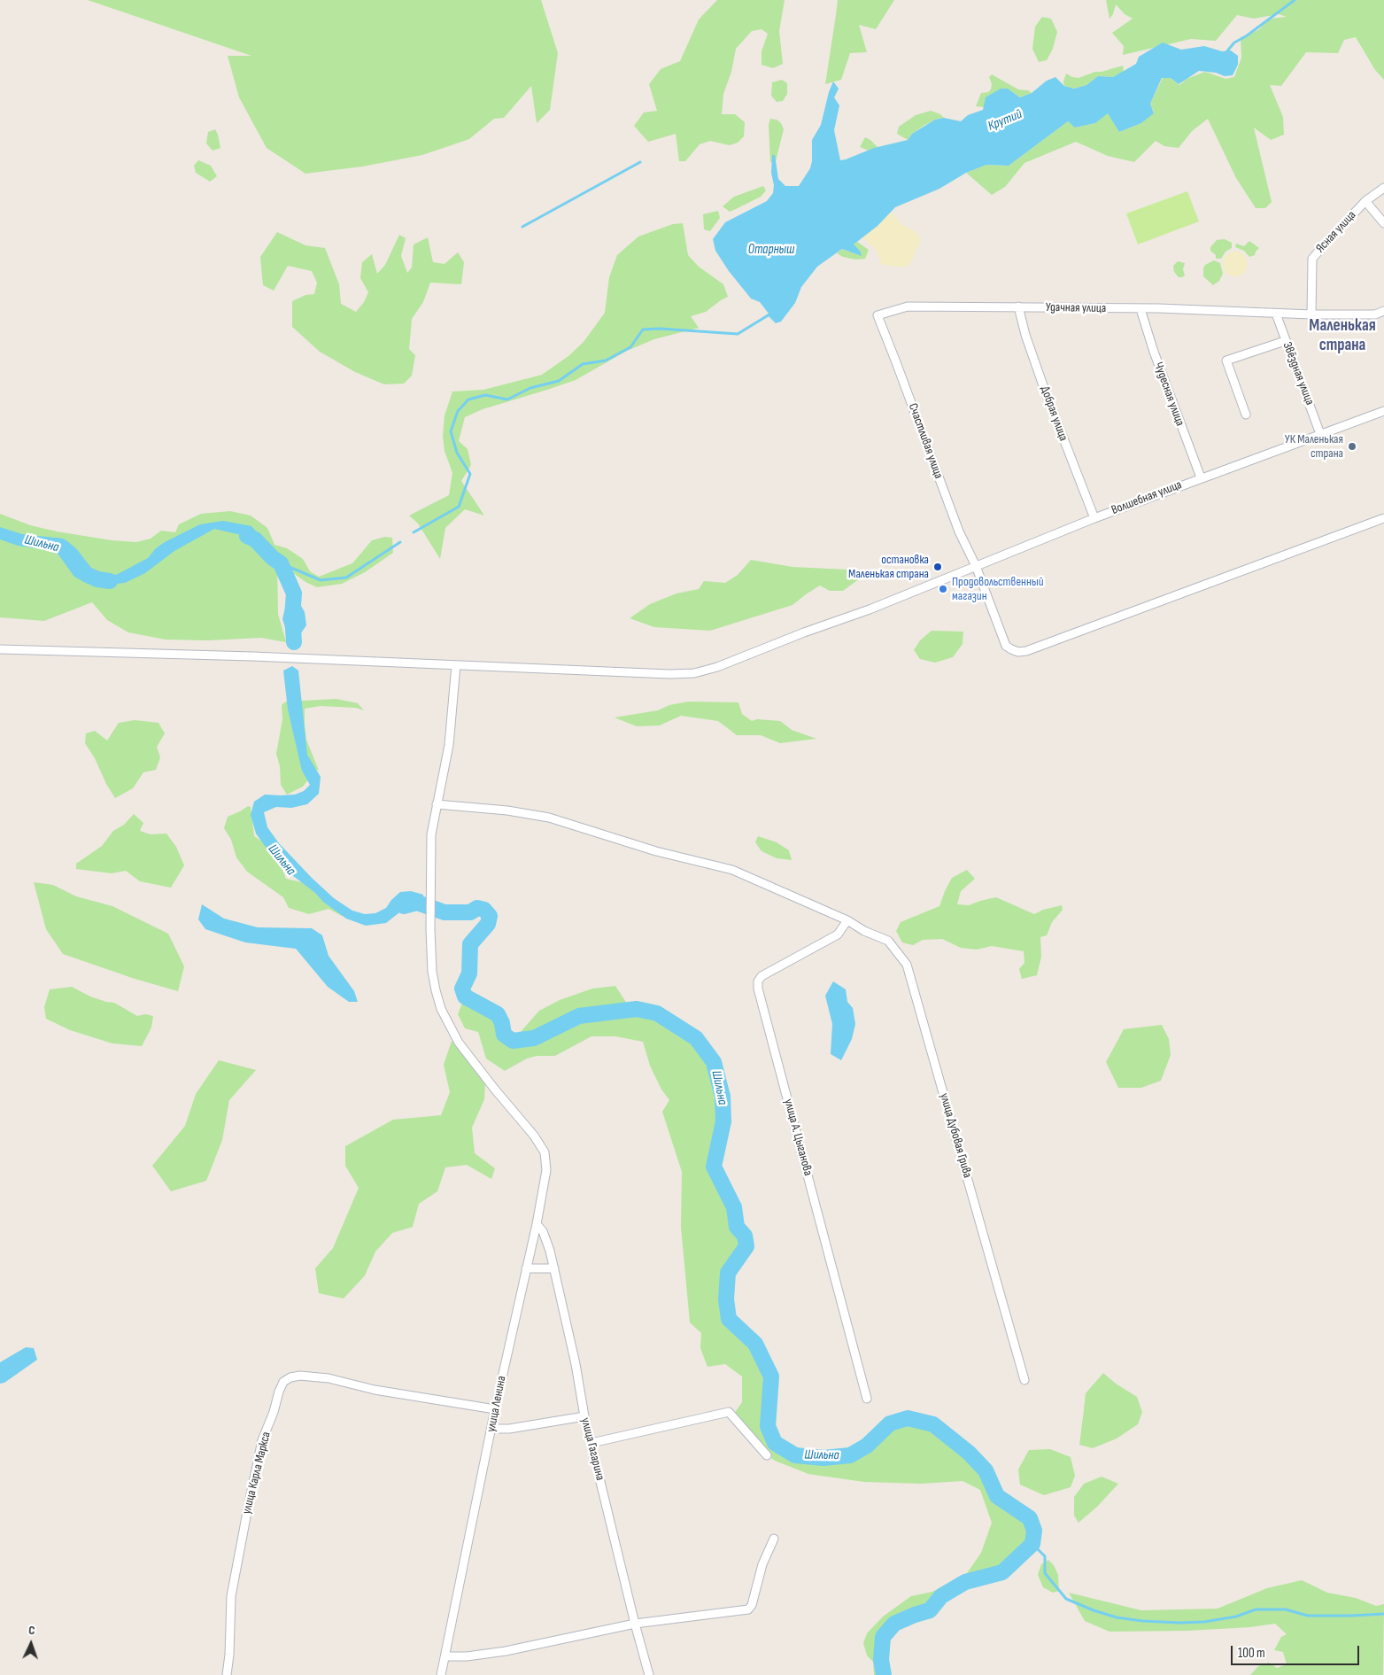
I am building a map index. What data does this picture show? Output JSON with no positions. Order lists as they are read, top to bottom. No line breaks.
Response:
{"streets":{"street":["Ясная улица","Удачная улица","Звёздная улица","Чудесная улица","Добрая улица","Счастливая улица","Волшебная улица","улица Дубовая Грива","улица А. Цыганова","улица Ленина","улица Гагарина","улица Карла Маркса"]},"crossings":[["Ясная улица","Удачная улица"],["Удачная улица","Звёздная улица"],["Удачная улица","Чудесная улица"],["Удачная улица","Добрая улица"],["Удачная улица","Счастливая улица"],["Звёздная улица","Волшебная улица"],["Чудесная улица","Волшебная улица"],["Добрая улица","Волшебная улица"],["Счастливая улица","Волшебная улица"],["Волшебная улица","улица Ленина"],["улица Дубовая Грива","улица А. Цыганова"],["улица Дубовая Грива","улица Ленина"],["улица Ленина","улица Гагарина"],["улица Ленина","улица Карла Маркса"]],"districts":["Маленькая страна"],"water":["Крутий","Отарныш","Шильна"],"places":["УК Маленькая страна","остановка Маленькая страна","Продовольственный магазин"],"scale_bar":"100 m","north":"top"}
